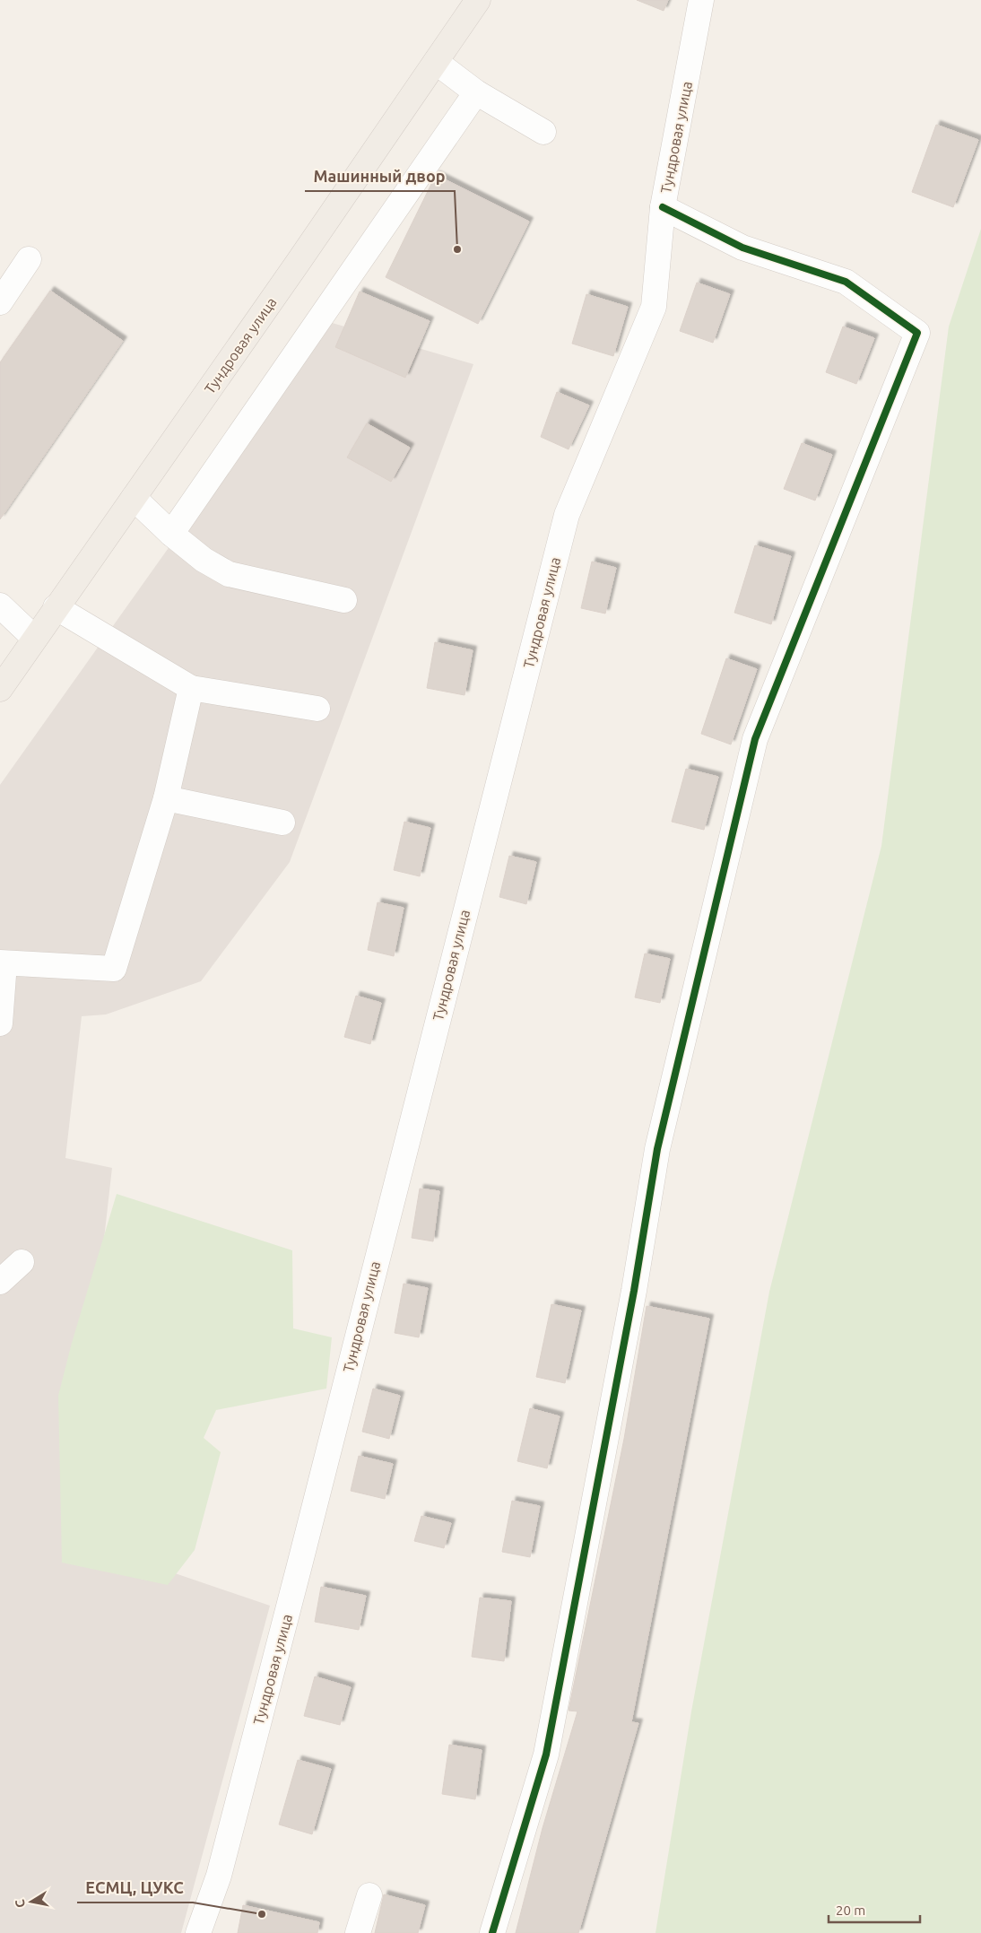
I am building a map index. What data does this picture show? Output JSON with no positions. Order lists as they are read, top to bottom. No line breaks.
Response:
{"streets":{"main road":["Тундровая улица"]},"places":["Машинный двор","ЕСМЦ, ЦУКС"],"scale_bar":"20 m","north":"left"}
